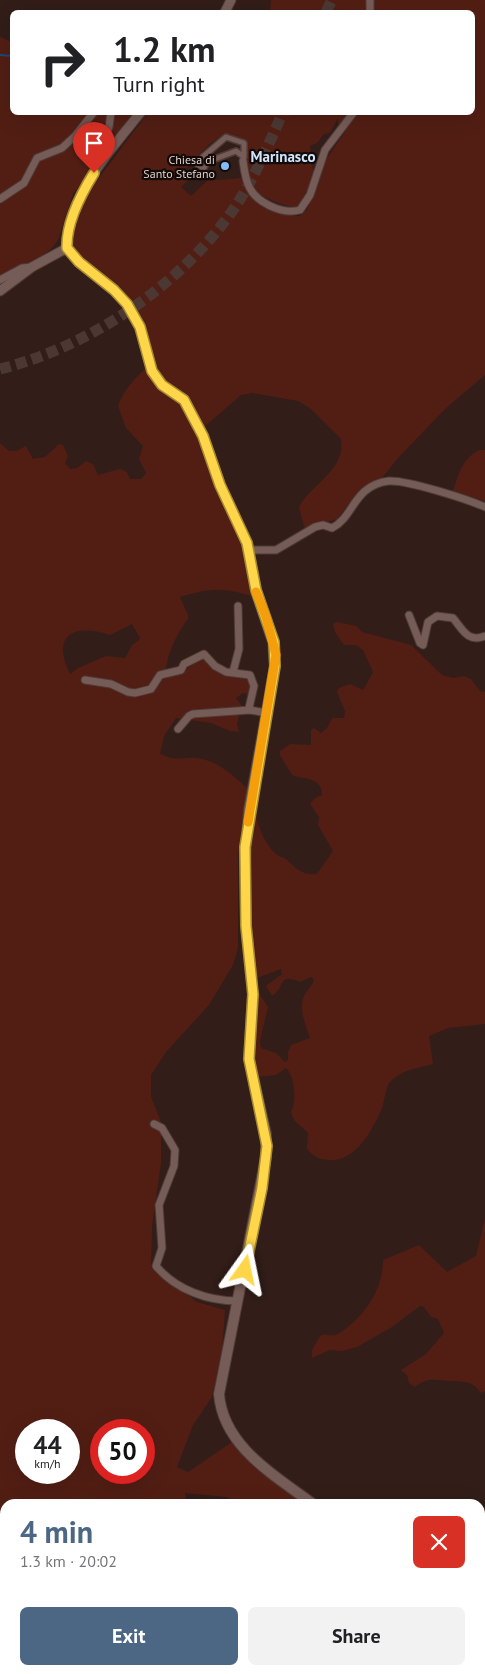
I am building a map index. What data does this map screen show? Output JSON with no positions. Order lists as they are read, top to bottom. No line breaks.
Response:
{"districts":["Marinasco"],"places":["Chiesa di Santo Stefano"],"page":{"turn":["1.2 km","Turn right"],"speed":"44 km/h","limit":"50","heading":["4 min","1.3 km · 20:02"],"buttons":["Exit","Share"]}}
